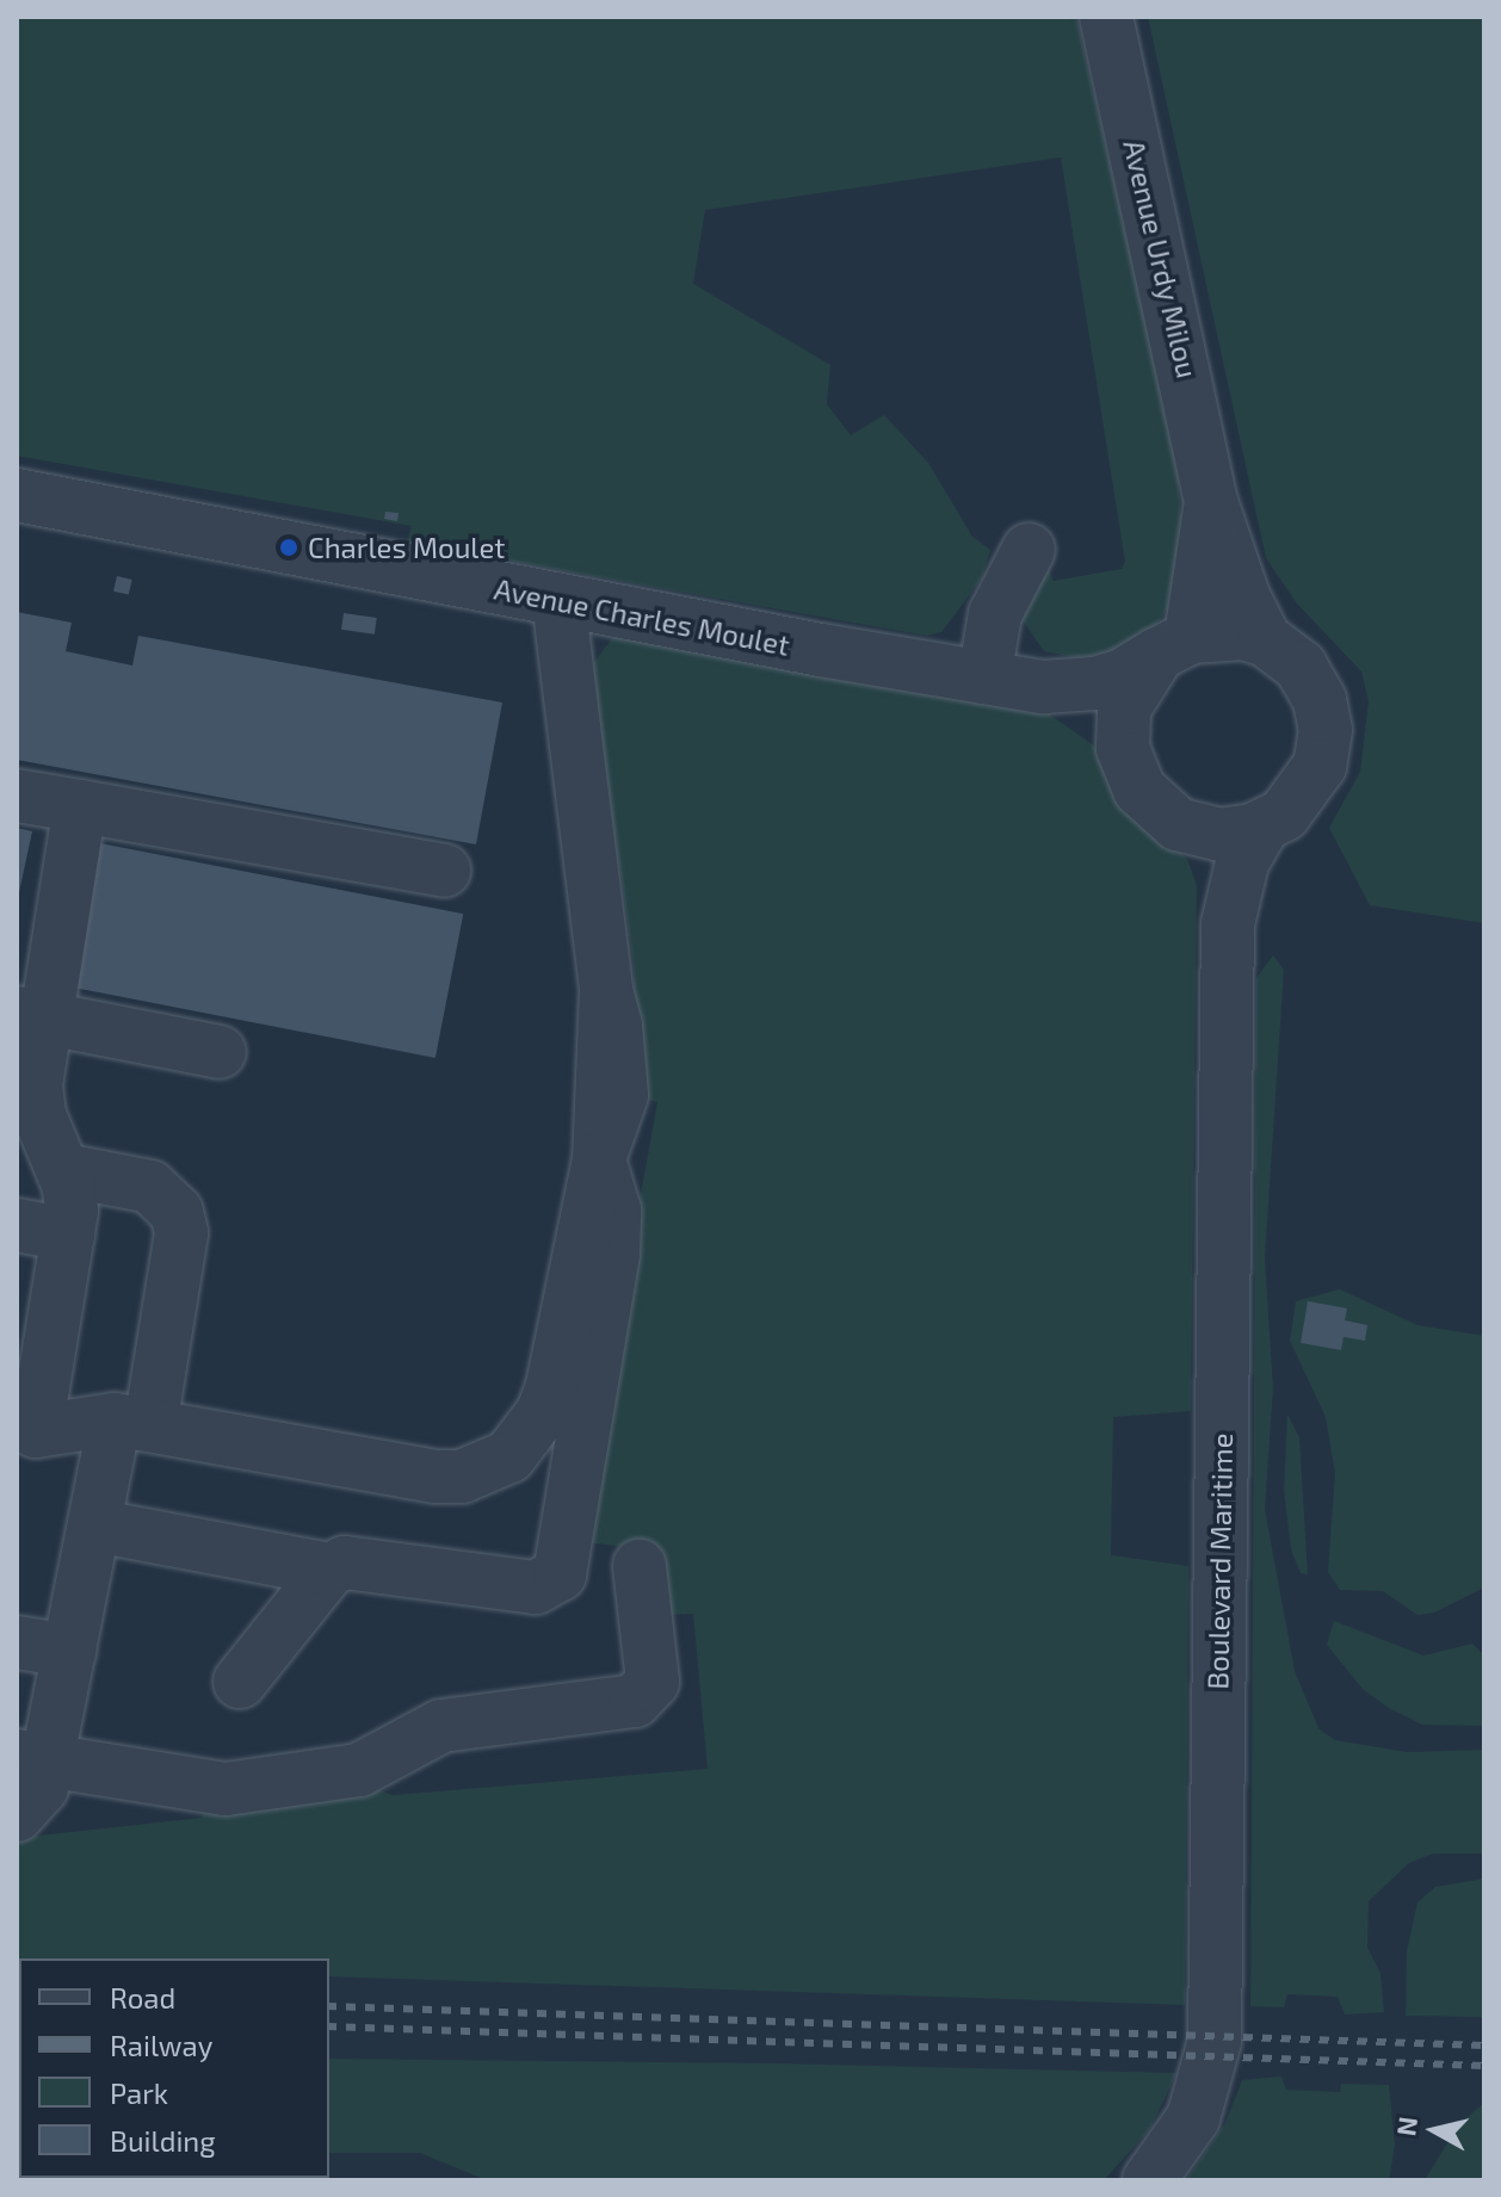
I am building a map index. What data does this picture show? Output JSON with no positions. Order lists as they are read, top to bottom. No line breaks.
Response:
{"streets":{"street":["Avenue Urdy Milou","Avenue Charles Moulet","Boulevard Maritime"]},"crossings":[["Avenue Urdy Milou","Avenue Charles Moulet"],["Avenue Urdy Milou","Boulevard Maritime"],["Avenue Charles Moulet","Boulevard Maritime"]],"places":["Charles Moulet"],"legend":["Road","Railway","Park","Building"],"north":"left"}
